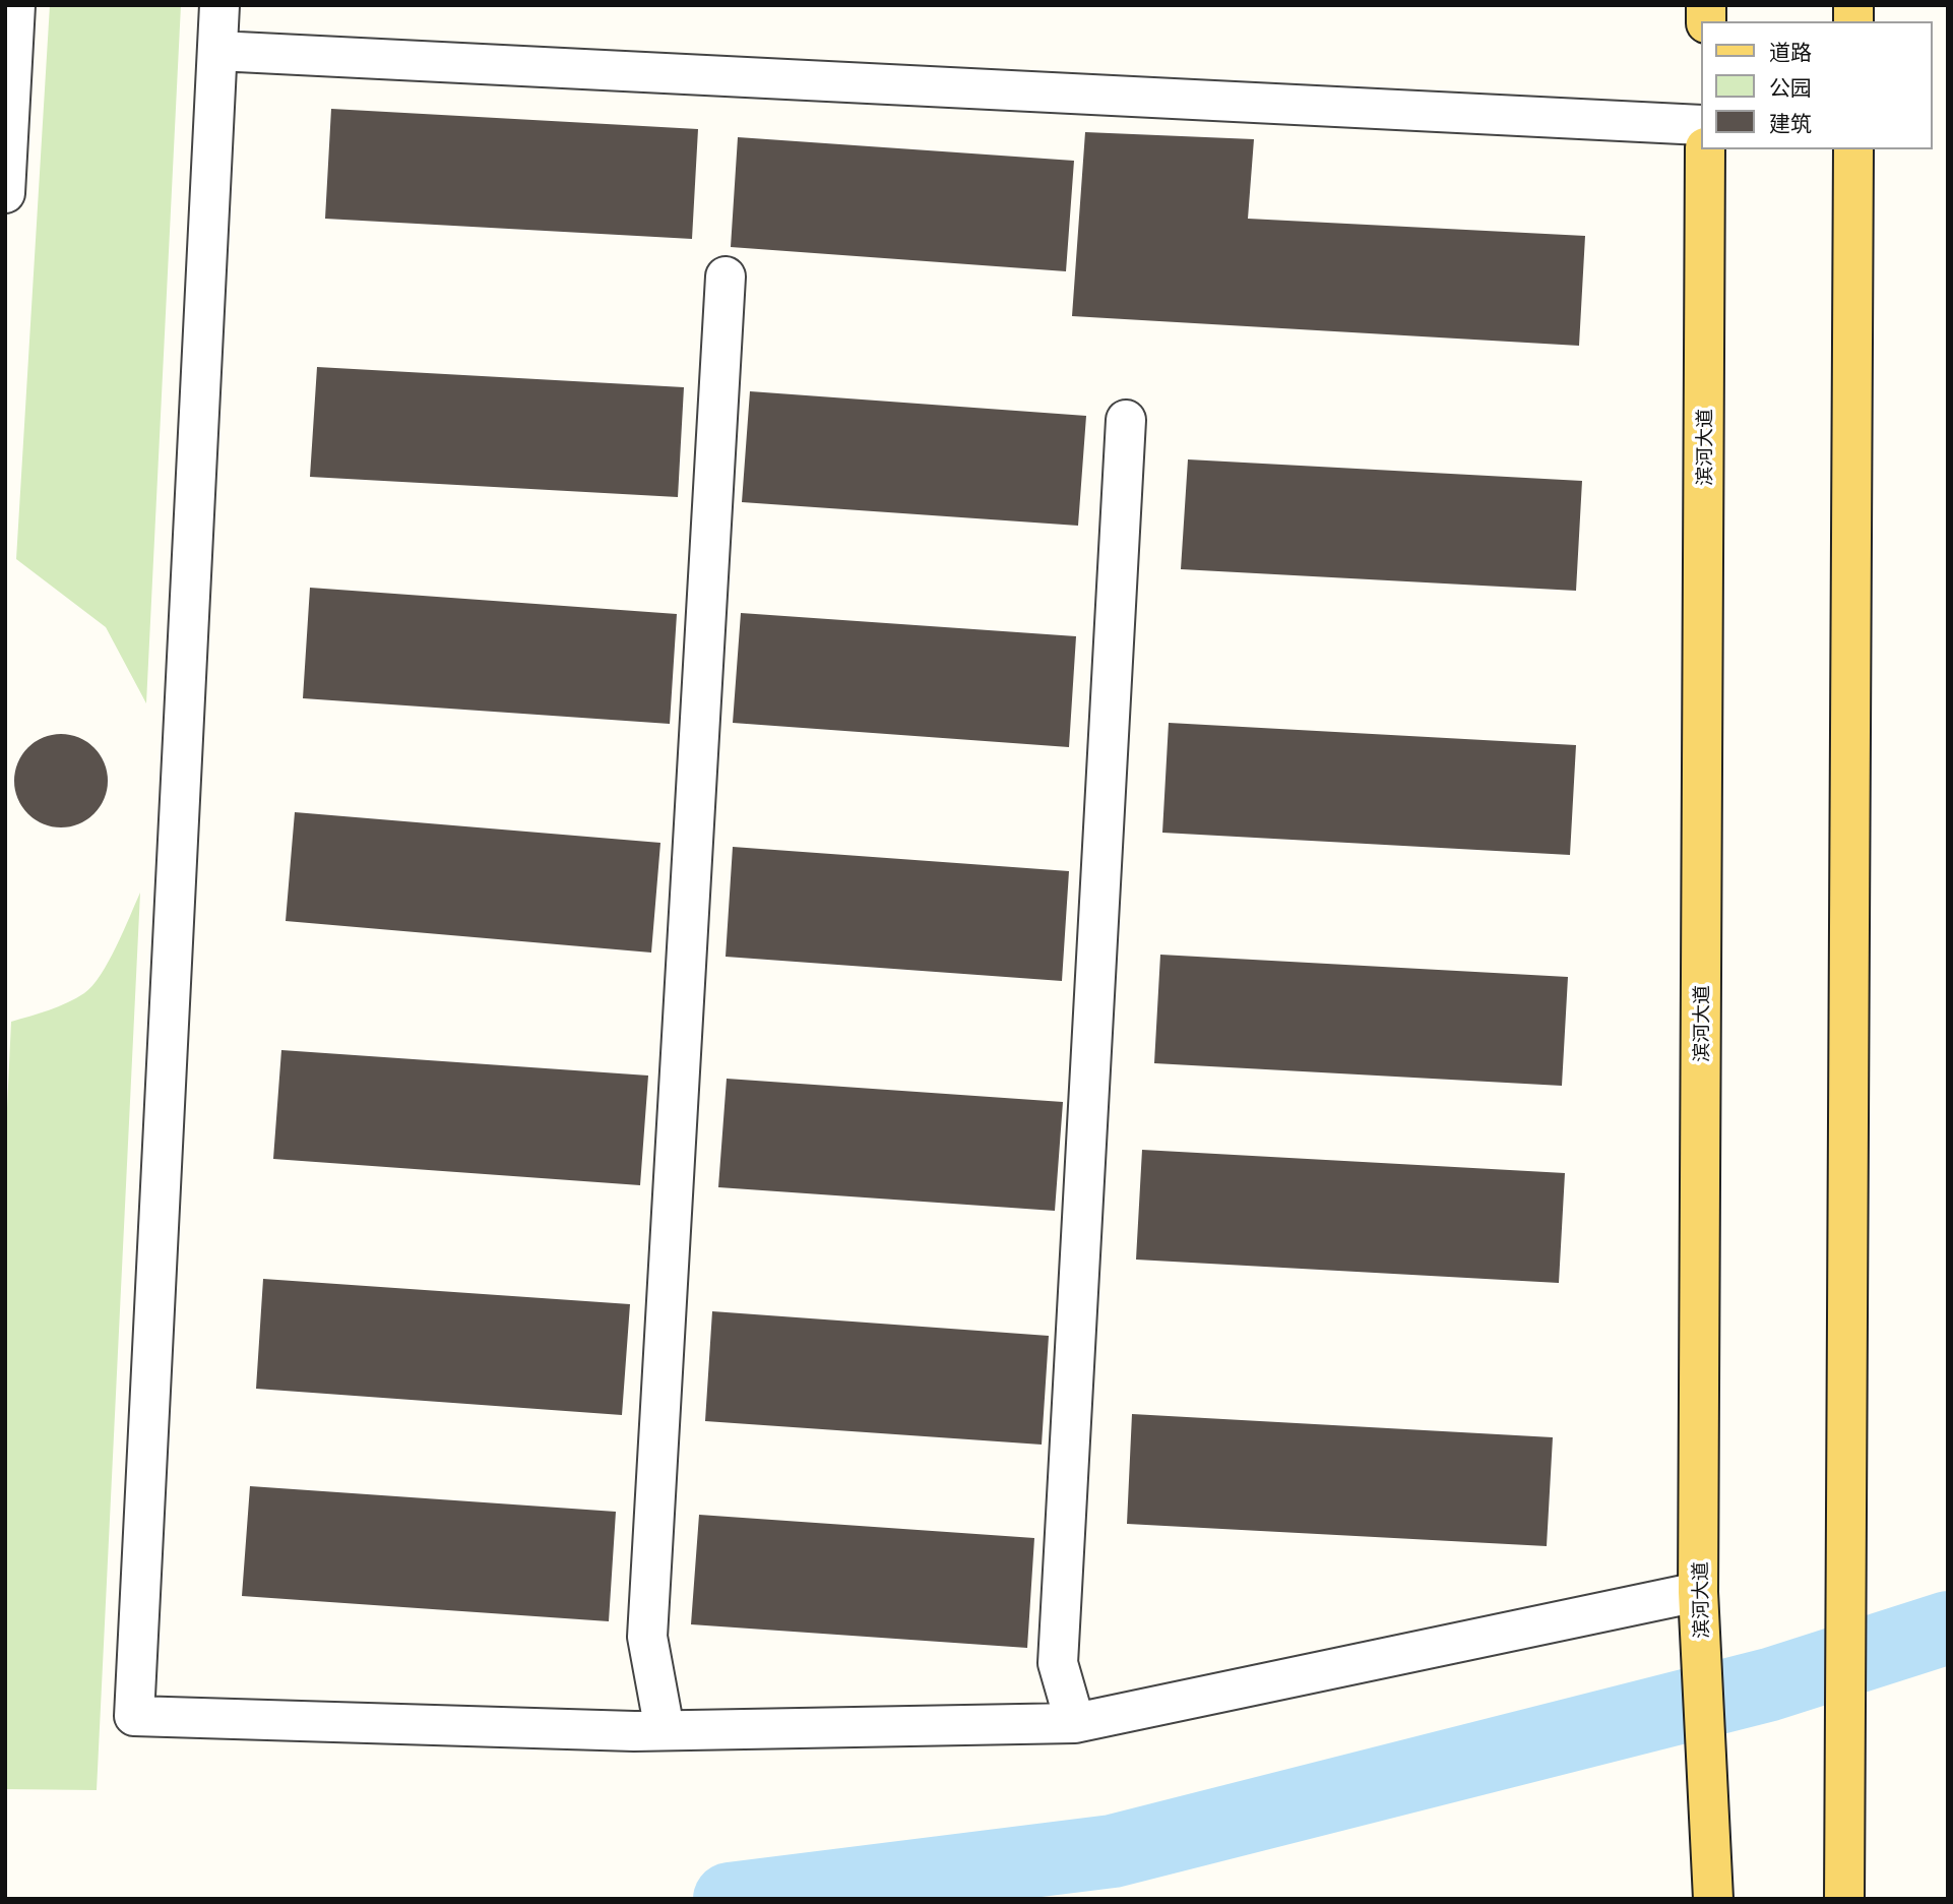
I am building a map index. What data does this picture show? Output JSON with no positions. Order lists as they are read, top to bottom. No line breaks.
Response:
{"streets":{"main road":["滨河大道"]},"legend":["道路","公园","建筑"]}
